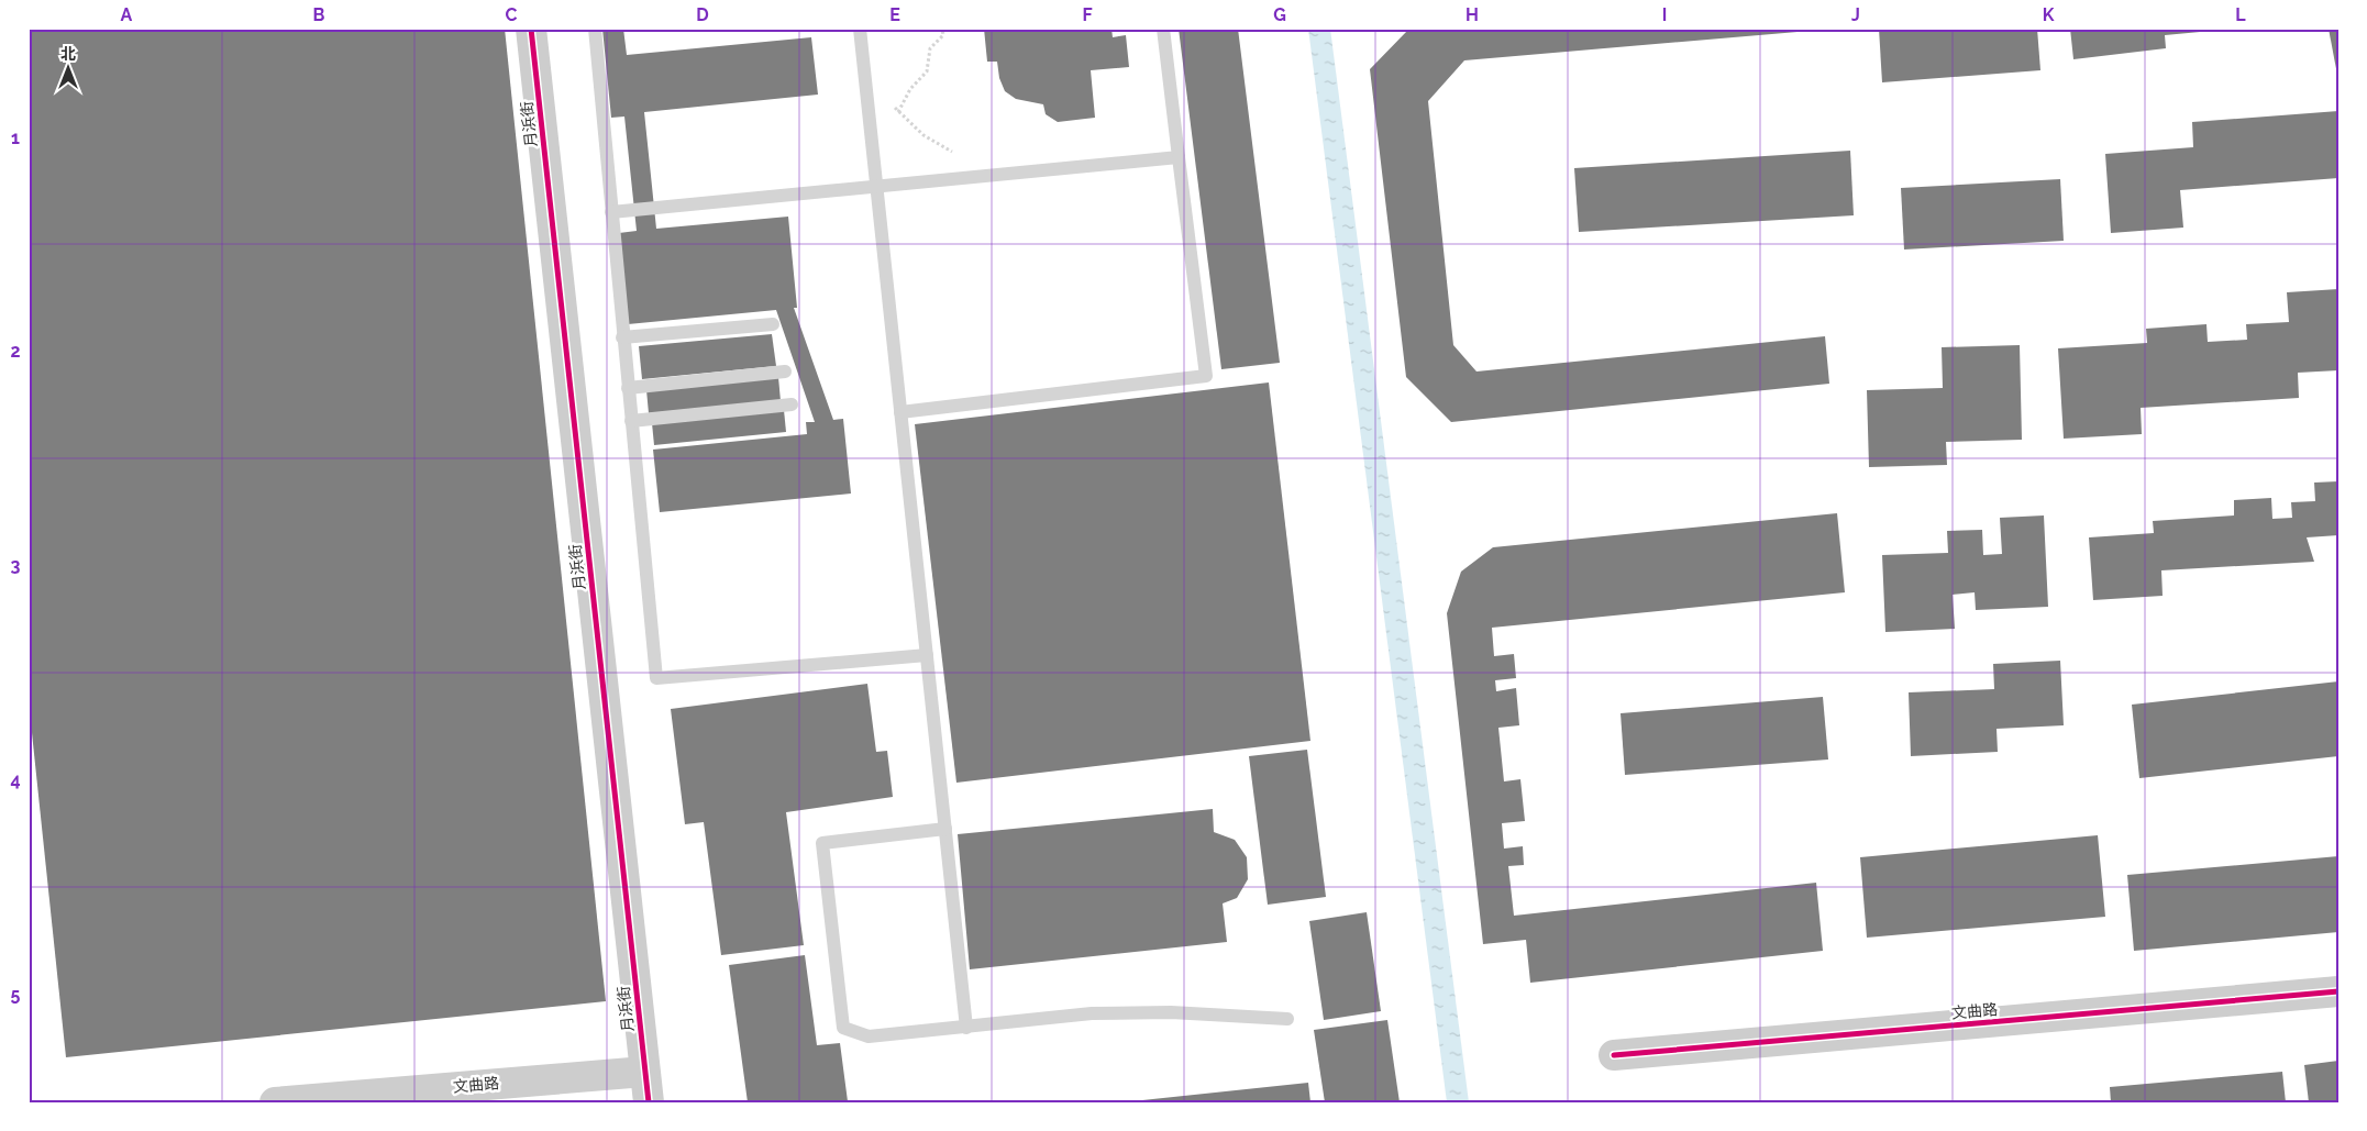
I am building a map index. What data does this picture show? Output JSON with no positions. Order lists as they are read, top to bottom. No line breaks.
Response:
{"streets":{"street":["月浜街","文曲路"]},"crossings":[["月浜街","文曲路"]],"north":"top","grid":{"columns":["A","B","C","D","E","F","G","H","I","J","K","L"],"rows":["1","2","3","4","5"]}}
